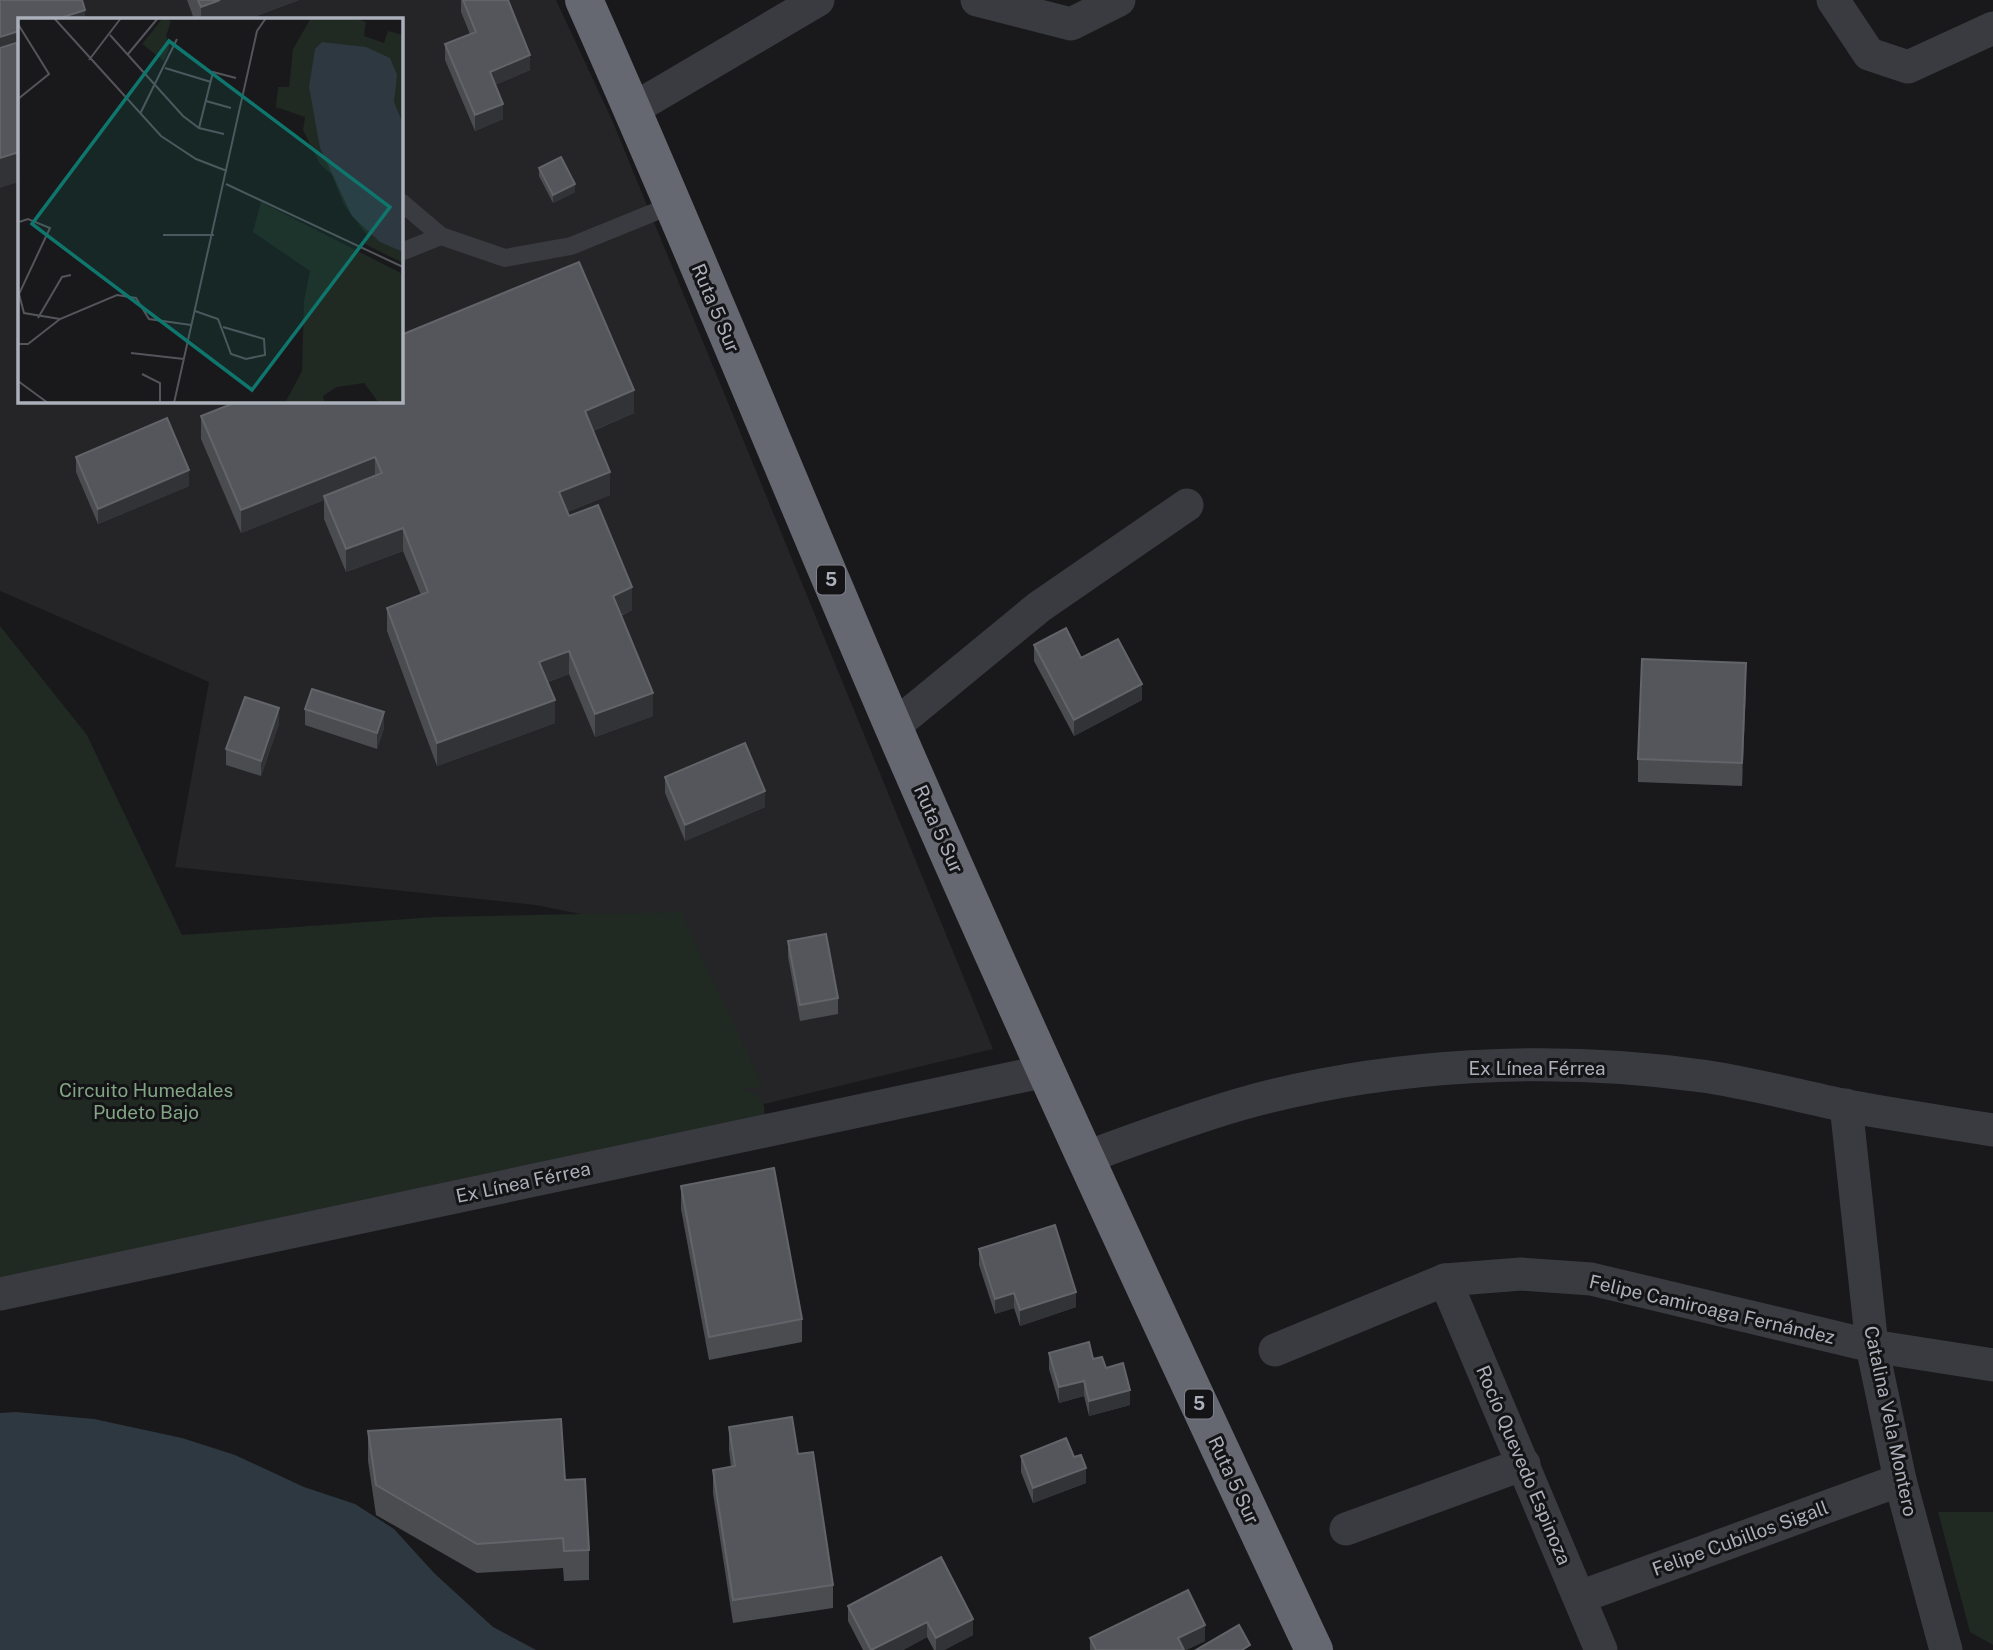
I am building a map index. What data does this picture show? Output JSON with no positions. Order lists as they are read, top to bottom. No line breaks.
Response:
{"streets":{"highway":["Ruta 5 Sur","5"],"street":["Ex Línea Férrea","Felipe Camiroaga Fernández","Catalina Vela Montero","Rocío Quevedo Espinoza","Felipe Cubillos Sigall"]},"crossings":[["Ruta 5 Sur","Ex Línea Férrea"],["Ex Línea Férrea","Catalina Vela Montero"],["Felipe Camiroaga Fernández","Catalina Vela Montero"],["Felipe Camiroaga Fernández","Rocío Quevedo Espinoza"],["Catalina Vela Montero","Felipe Cubillos Sigall"],["Rocío Quevedo Espinoza","Felipe Cubillos Sigall"]],"parks":["Circuito Humedales Pudeto Bajo"]}
